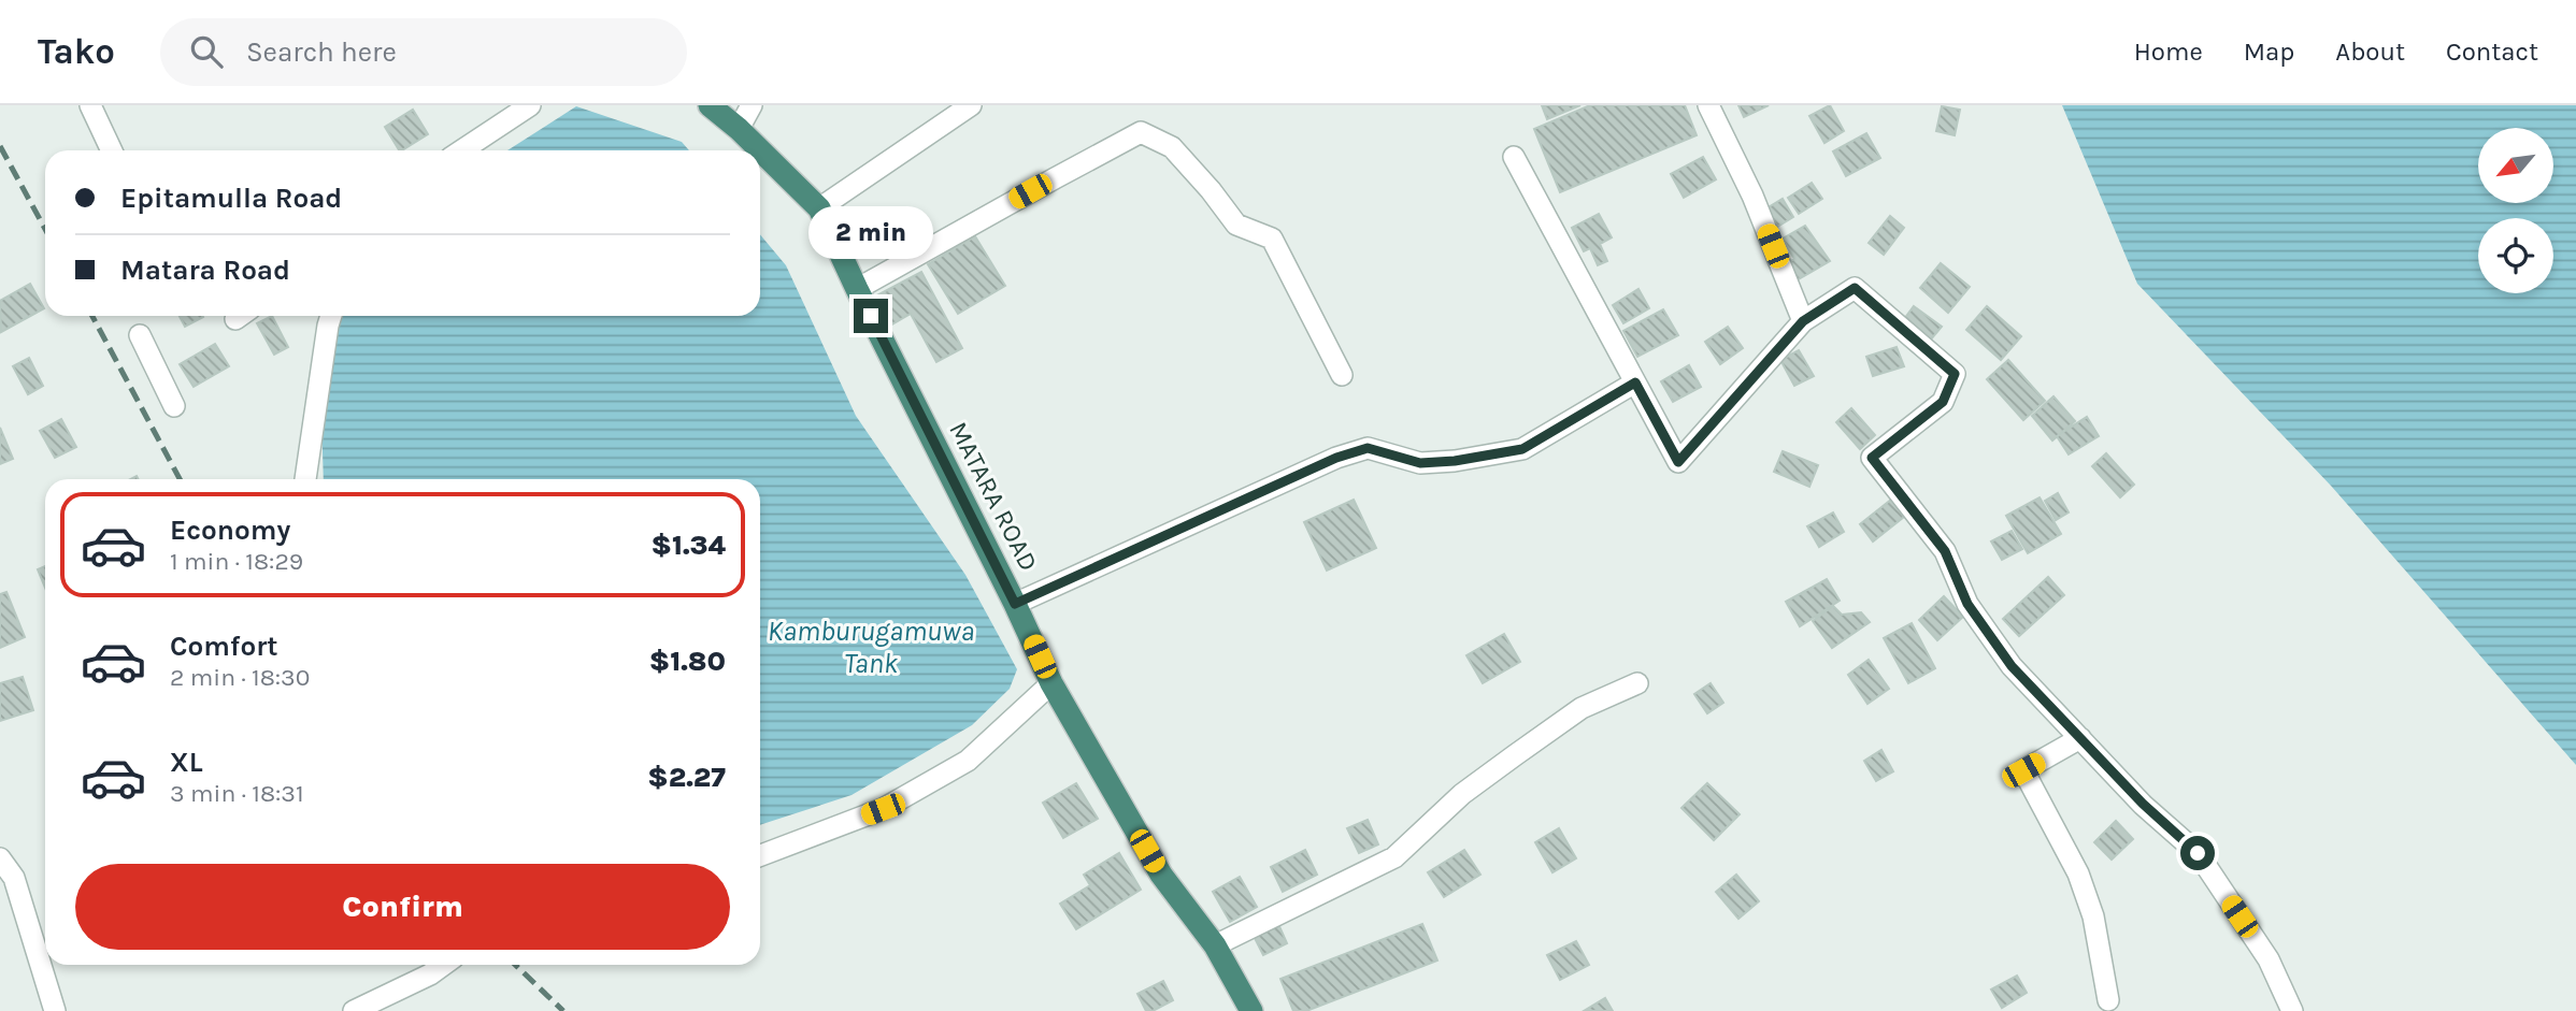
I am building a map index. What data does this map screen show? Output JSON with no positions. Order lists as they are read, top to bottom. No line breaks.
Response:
{"streets":{"highway":["MATARA ROAD"]},"water":["Kamburugamuwa Tank"],"north":"bottom left","page":{"header":"Tako","search":"Search here","nav":["Home","Map","About","Contact"],"banner":["Epitamulla Road","Matara Road"],"bubble":"2 min","list":[{"name":"Economy","note":"1 min · 18:29","value":"$1.34"},{"name":"Comfort","note":"2 min · 18:30","value":"$1.80"},{"name":"XL","note":"3 min · 18:31","value":"$2.27"}],"buttons":"Confirm"}}
